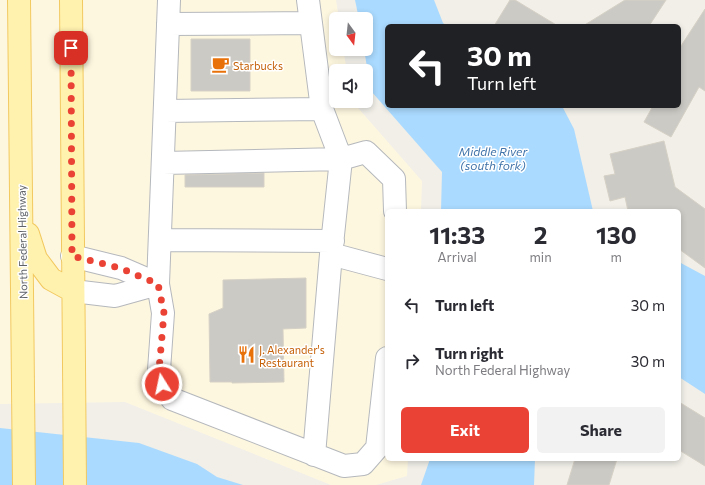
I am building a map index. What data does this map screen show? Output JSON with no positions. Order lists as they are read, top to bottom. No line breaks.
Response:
{"streets":{"main road":["North Federal Highway"]},"water":["Middle River (south fork)"],"places":{"cafe":["Starbucks"],"restaurant":["J. Alexander's Restaurant"]},"north":"bottom","page":{"turn":["30 m","Turn left"],"eta":["11:33","Arrival","2","min","130","m"],"list":[{"name":"Turn left","value":"30 m"},{"name":"Turn right","note":"North Federal Highway","value":"30 m"}],"buttons":["Exit","Share"]}}
